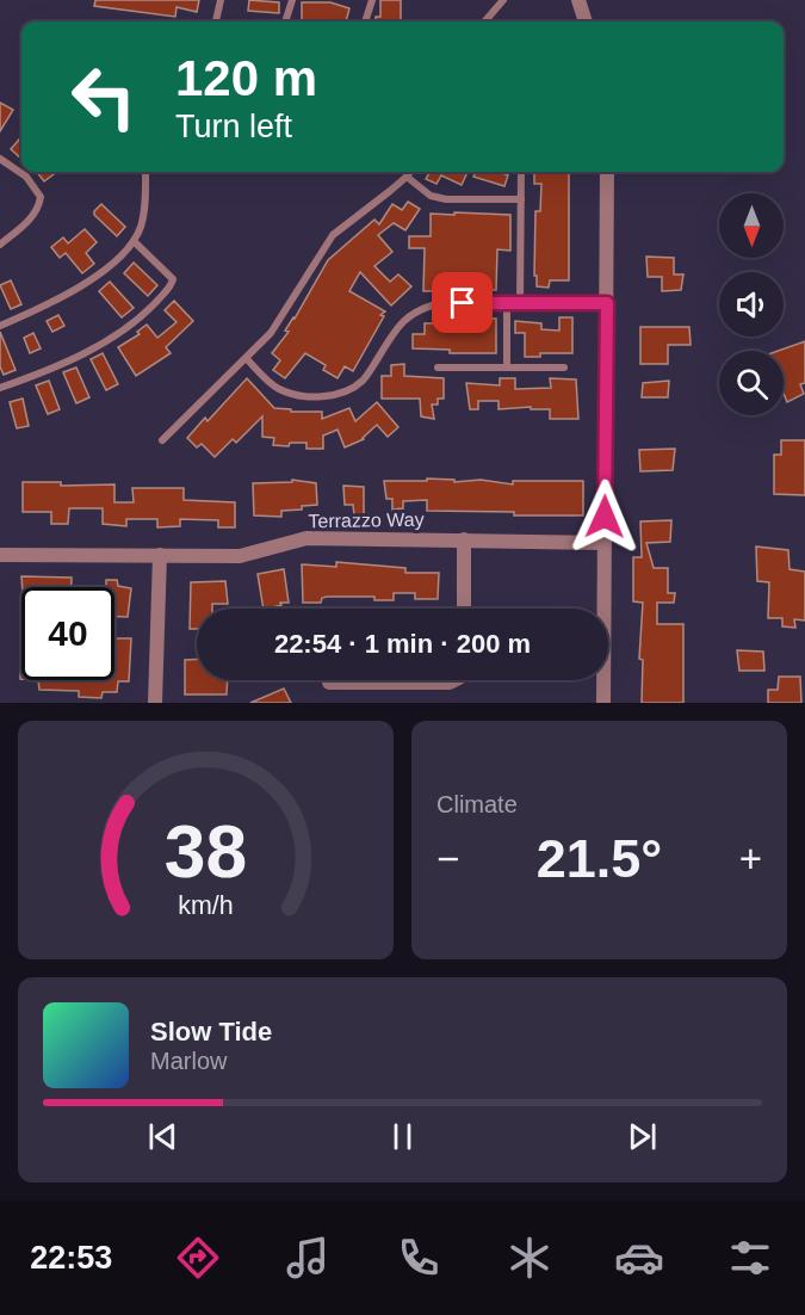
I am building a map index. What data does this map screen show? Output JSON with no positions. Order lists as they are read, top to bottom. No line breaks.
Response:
{"streets":{"street":["Terrazzo Way"]},"north":"bottom","page":{"turn":["120 m","Turn left"],"limit":"40","trip":"22:54 · 1 min · 200 m","tile":"Climate","heat":["−","21.5°","+"],"song":["Slow Tide","Marlow"],"tabs":"22:53","gauge":["38","km/h"]}}
